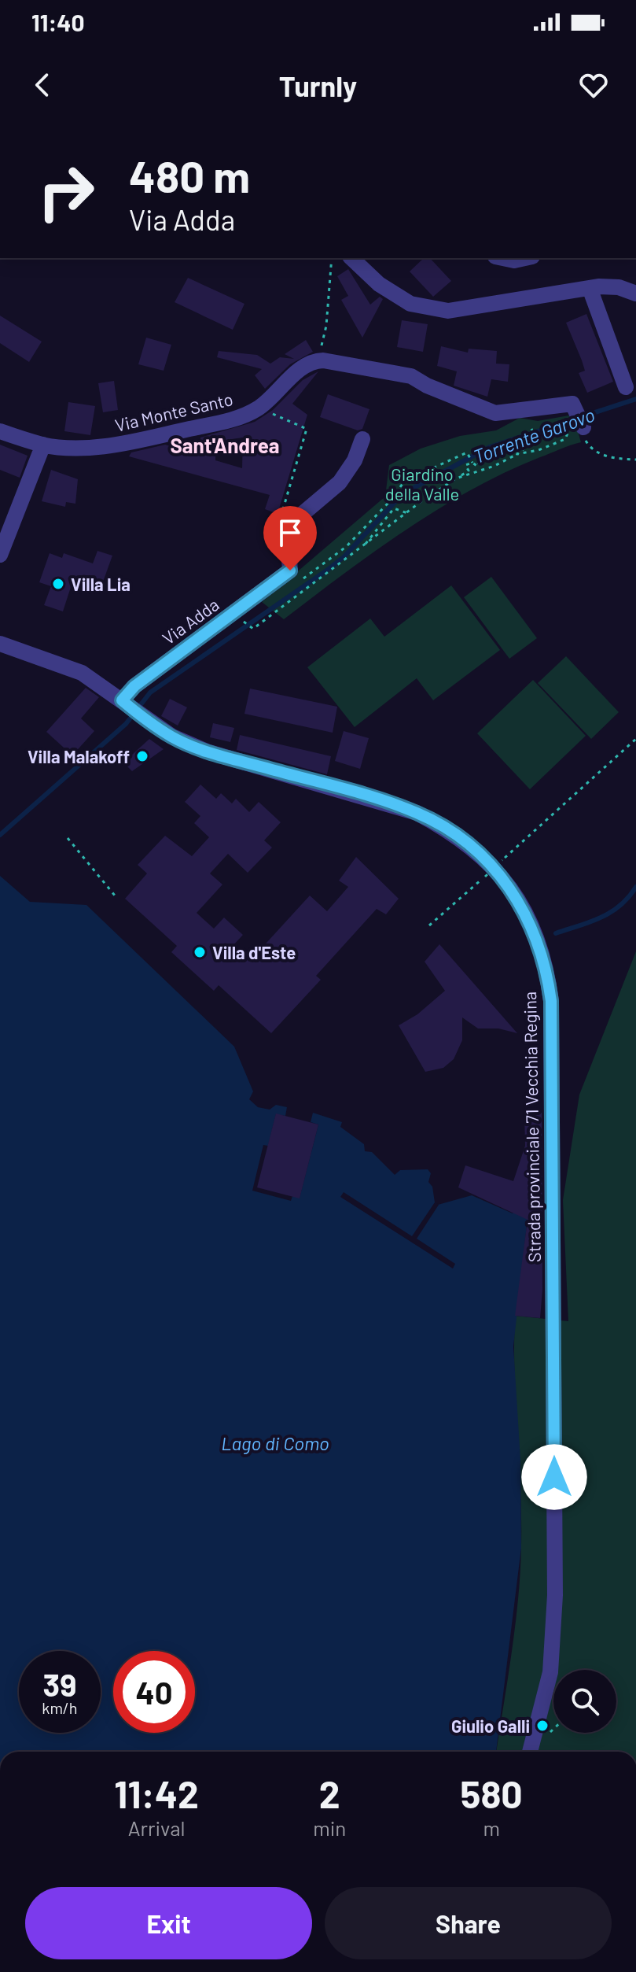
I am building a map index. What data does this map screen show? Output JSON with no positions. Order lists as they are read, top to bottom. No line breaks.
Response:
{"streets":{"street":["Via Monte Santo","Via Adda","Strada provinciale 71 Vecchia Regina"]},"crossings":[["Via Adda","Strada provinciale 71 Vecchia Regina"]],"districts":["Sant'Andrea"],"water":["Torrente Garovo","Lago di Como"],"parks":["Giardino della Valle"],"places":["Villa Lia","Villa Malakoff","Villa d'Este","Giulio Galli"],"page":{"status":"11:40","header":"Turnly","turn":["480 m","Via Adda"],"speed":"39 km/h","limit":"40","eta":["11:42","Arrival","2","min","580","m"],"buttons":["Exit","Share"]}}
